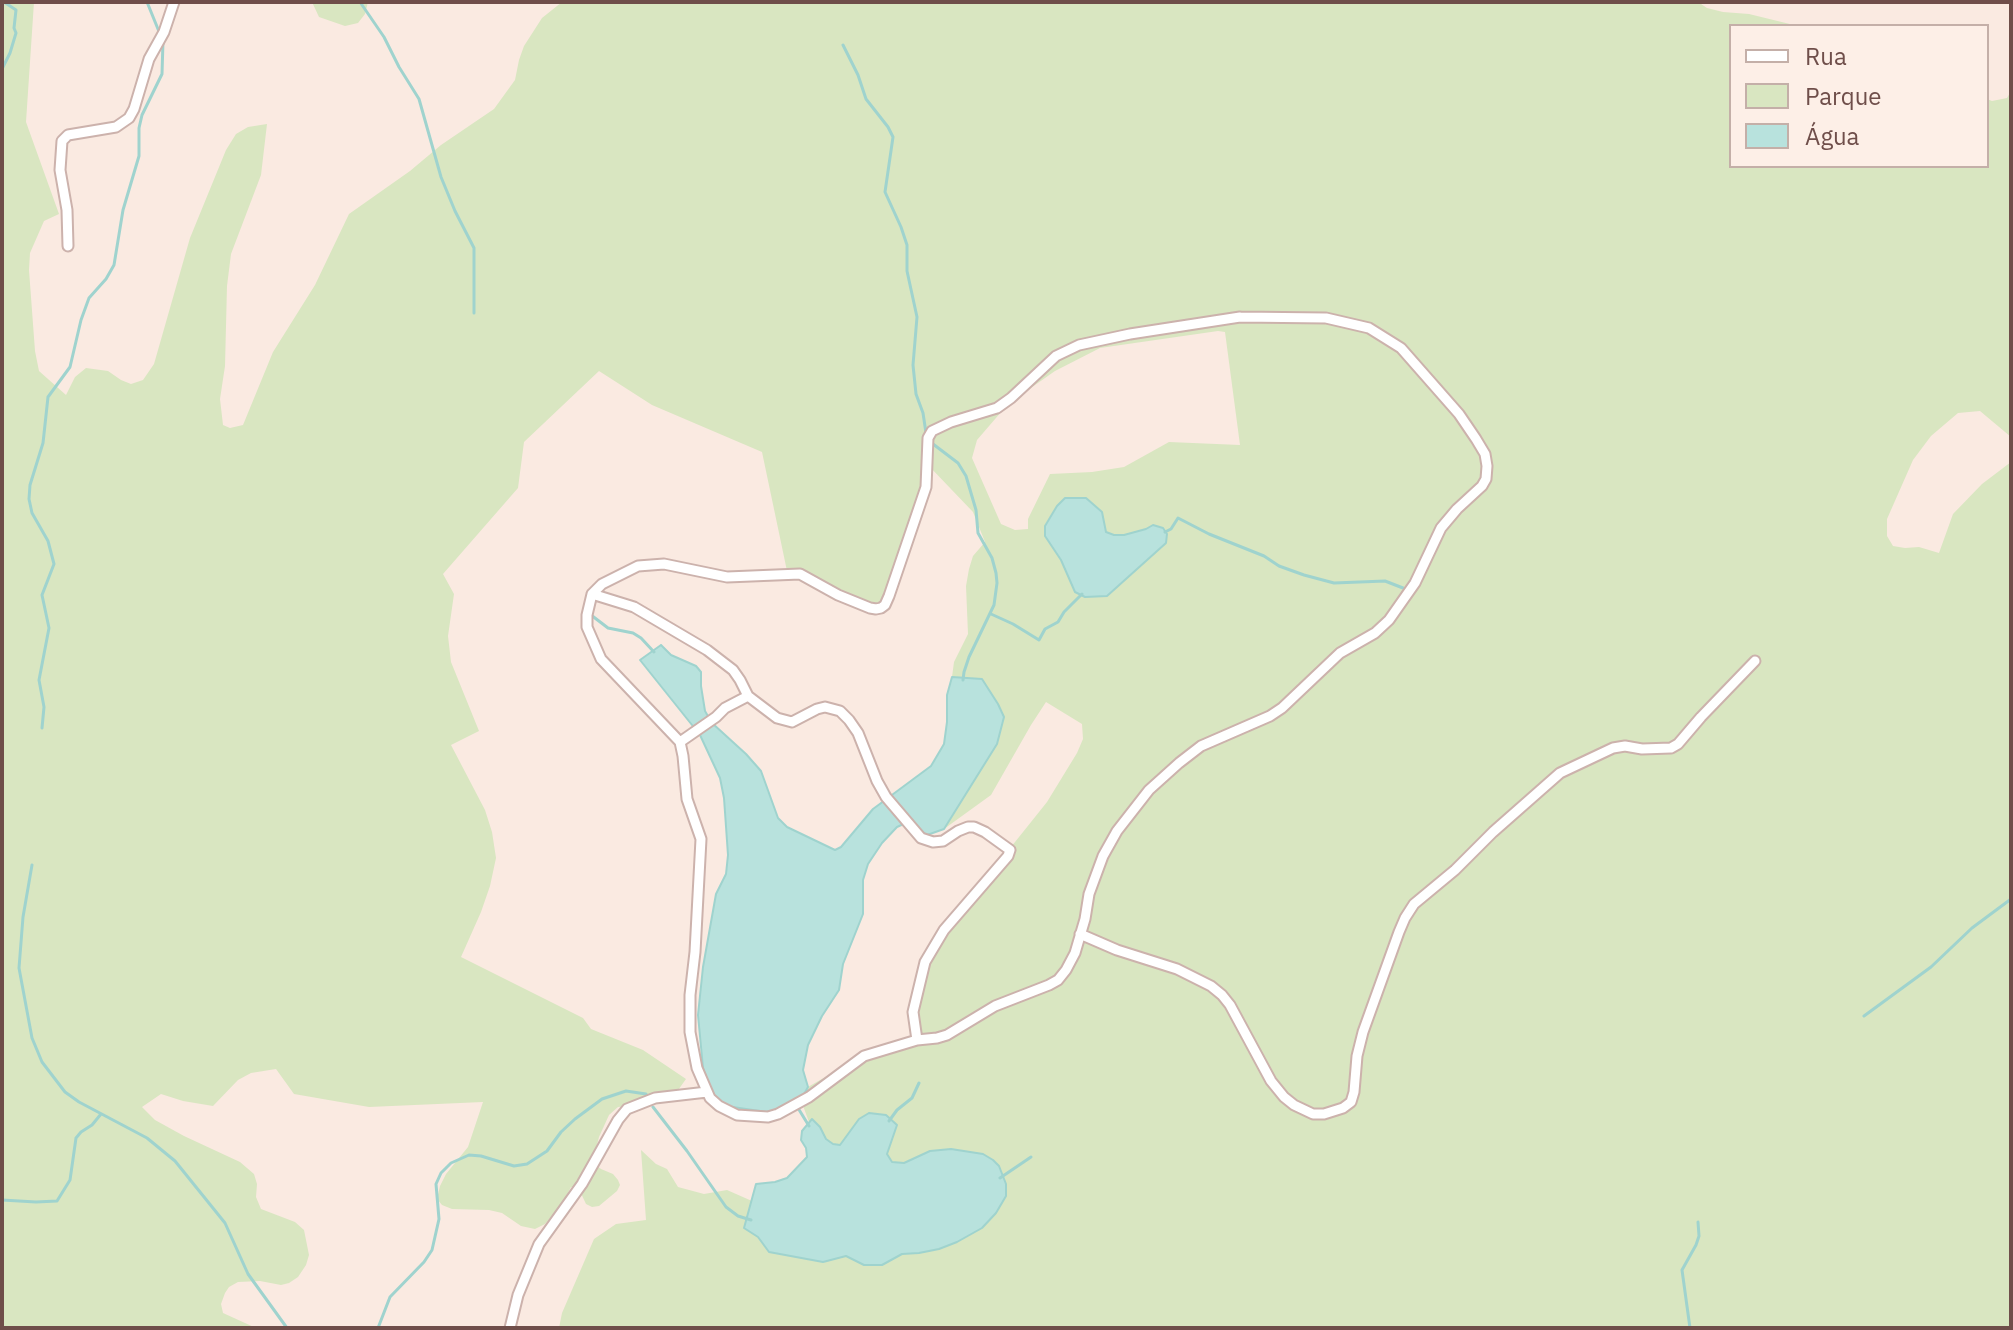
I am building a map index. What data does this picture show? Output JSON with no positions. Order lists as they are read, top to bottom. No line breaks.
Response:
{"legend":["Rua","Parque","Água"]}
